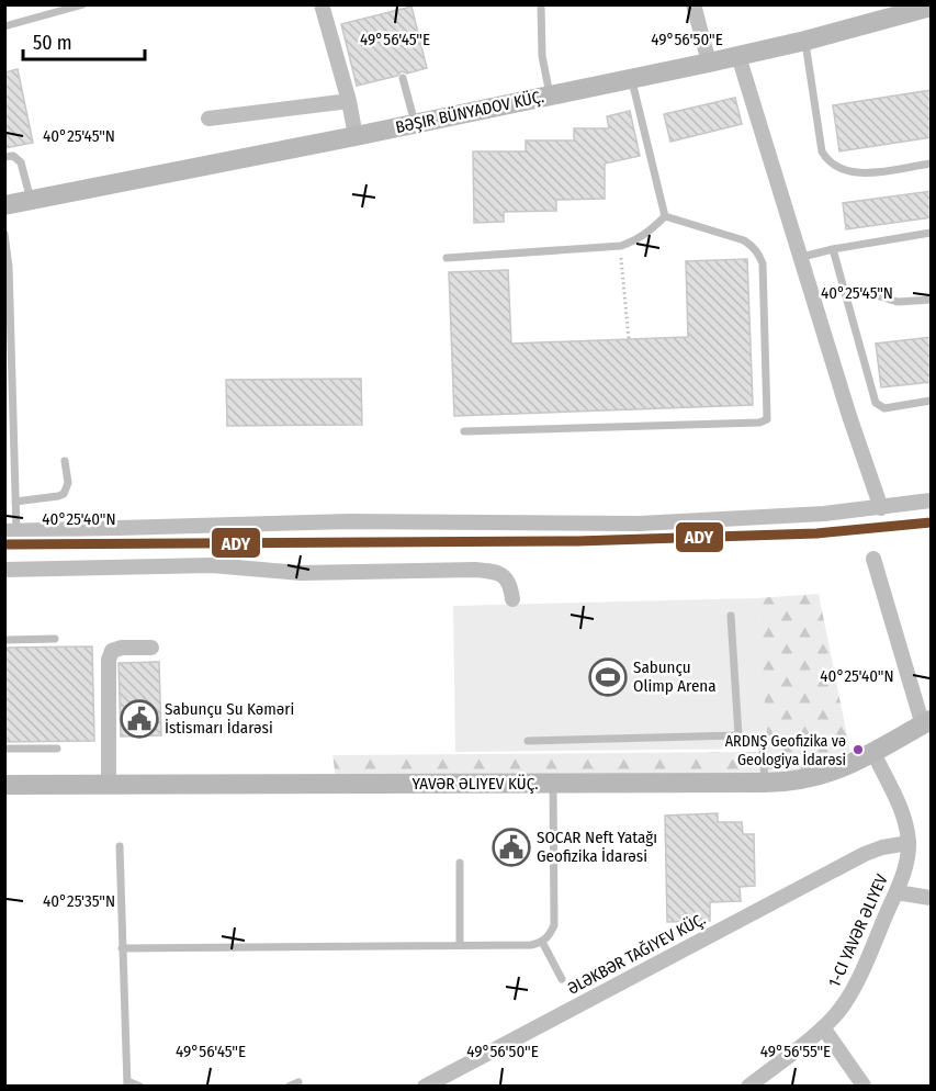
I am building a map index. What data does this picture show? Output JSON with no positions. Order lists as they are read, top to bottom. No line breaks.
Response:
{"streets":{"street":["BƏŞIR BÜNYADOV KÜÇ.","YAVƏR ƏLIYEV KÜÇ.","1-CI YAVƏR ƏLIYEV"]},"crossings":[["YAVƏR ƏLIYEV KÜÇ.","1-CI YAVƏR ƏLIYEV"]],"places":{"sports":["Sabunçu Olimp Arena"],"public building":["Sabunçu Su Kəməri İstismarı İdarəsi","SOCAR Neft Yatağı Geofizika İdarəsi"],"other":["ARDNŞ Geofizika vә Geologiya İdarәsi"]},"lines":["transit line ADY"],"scale_bar":"50 m","coordinates":["49°56'45\"E","49°56'50\"E","40°25'45\"N","40°25'40\"N","40°25'35\"N","49°56'55\"E"]}
